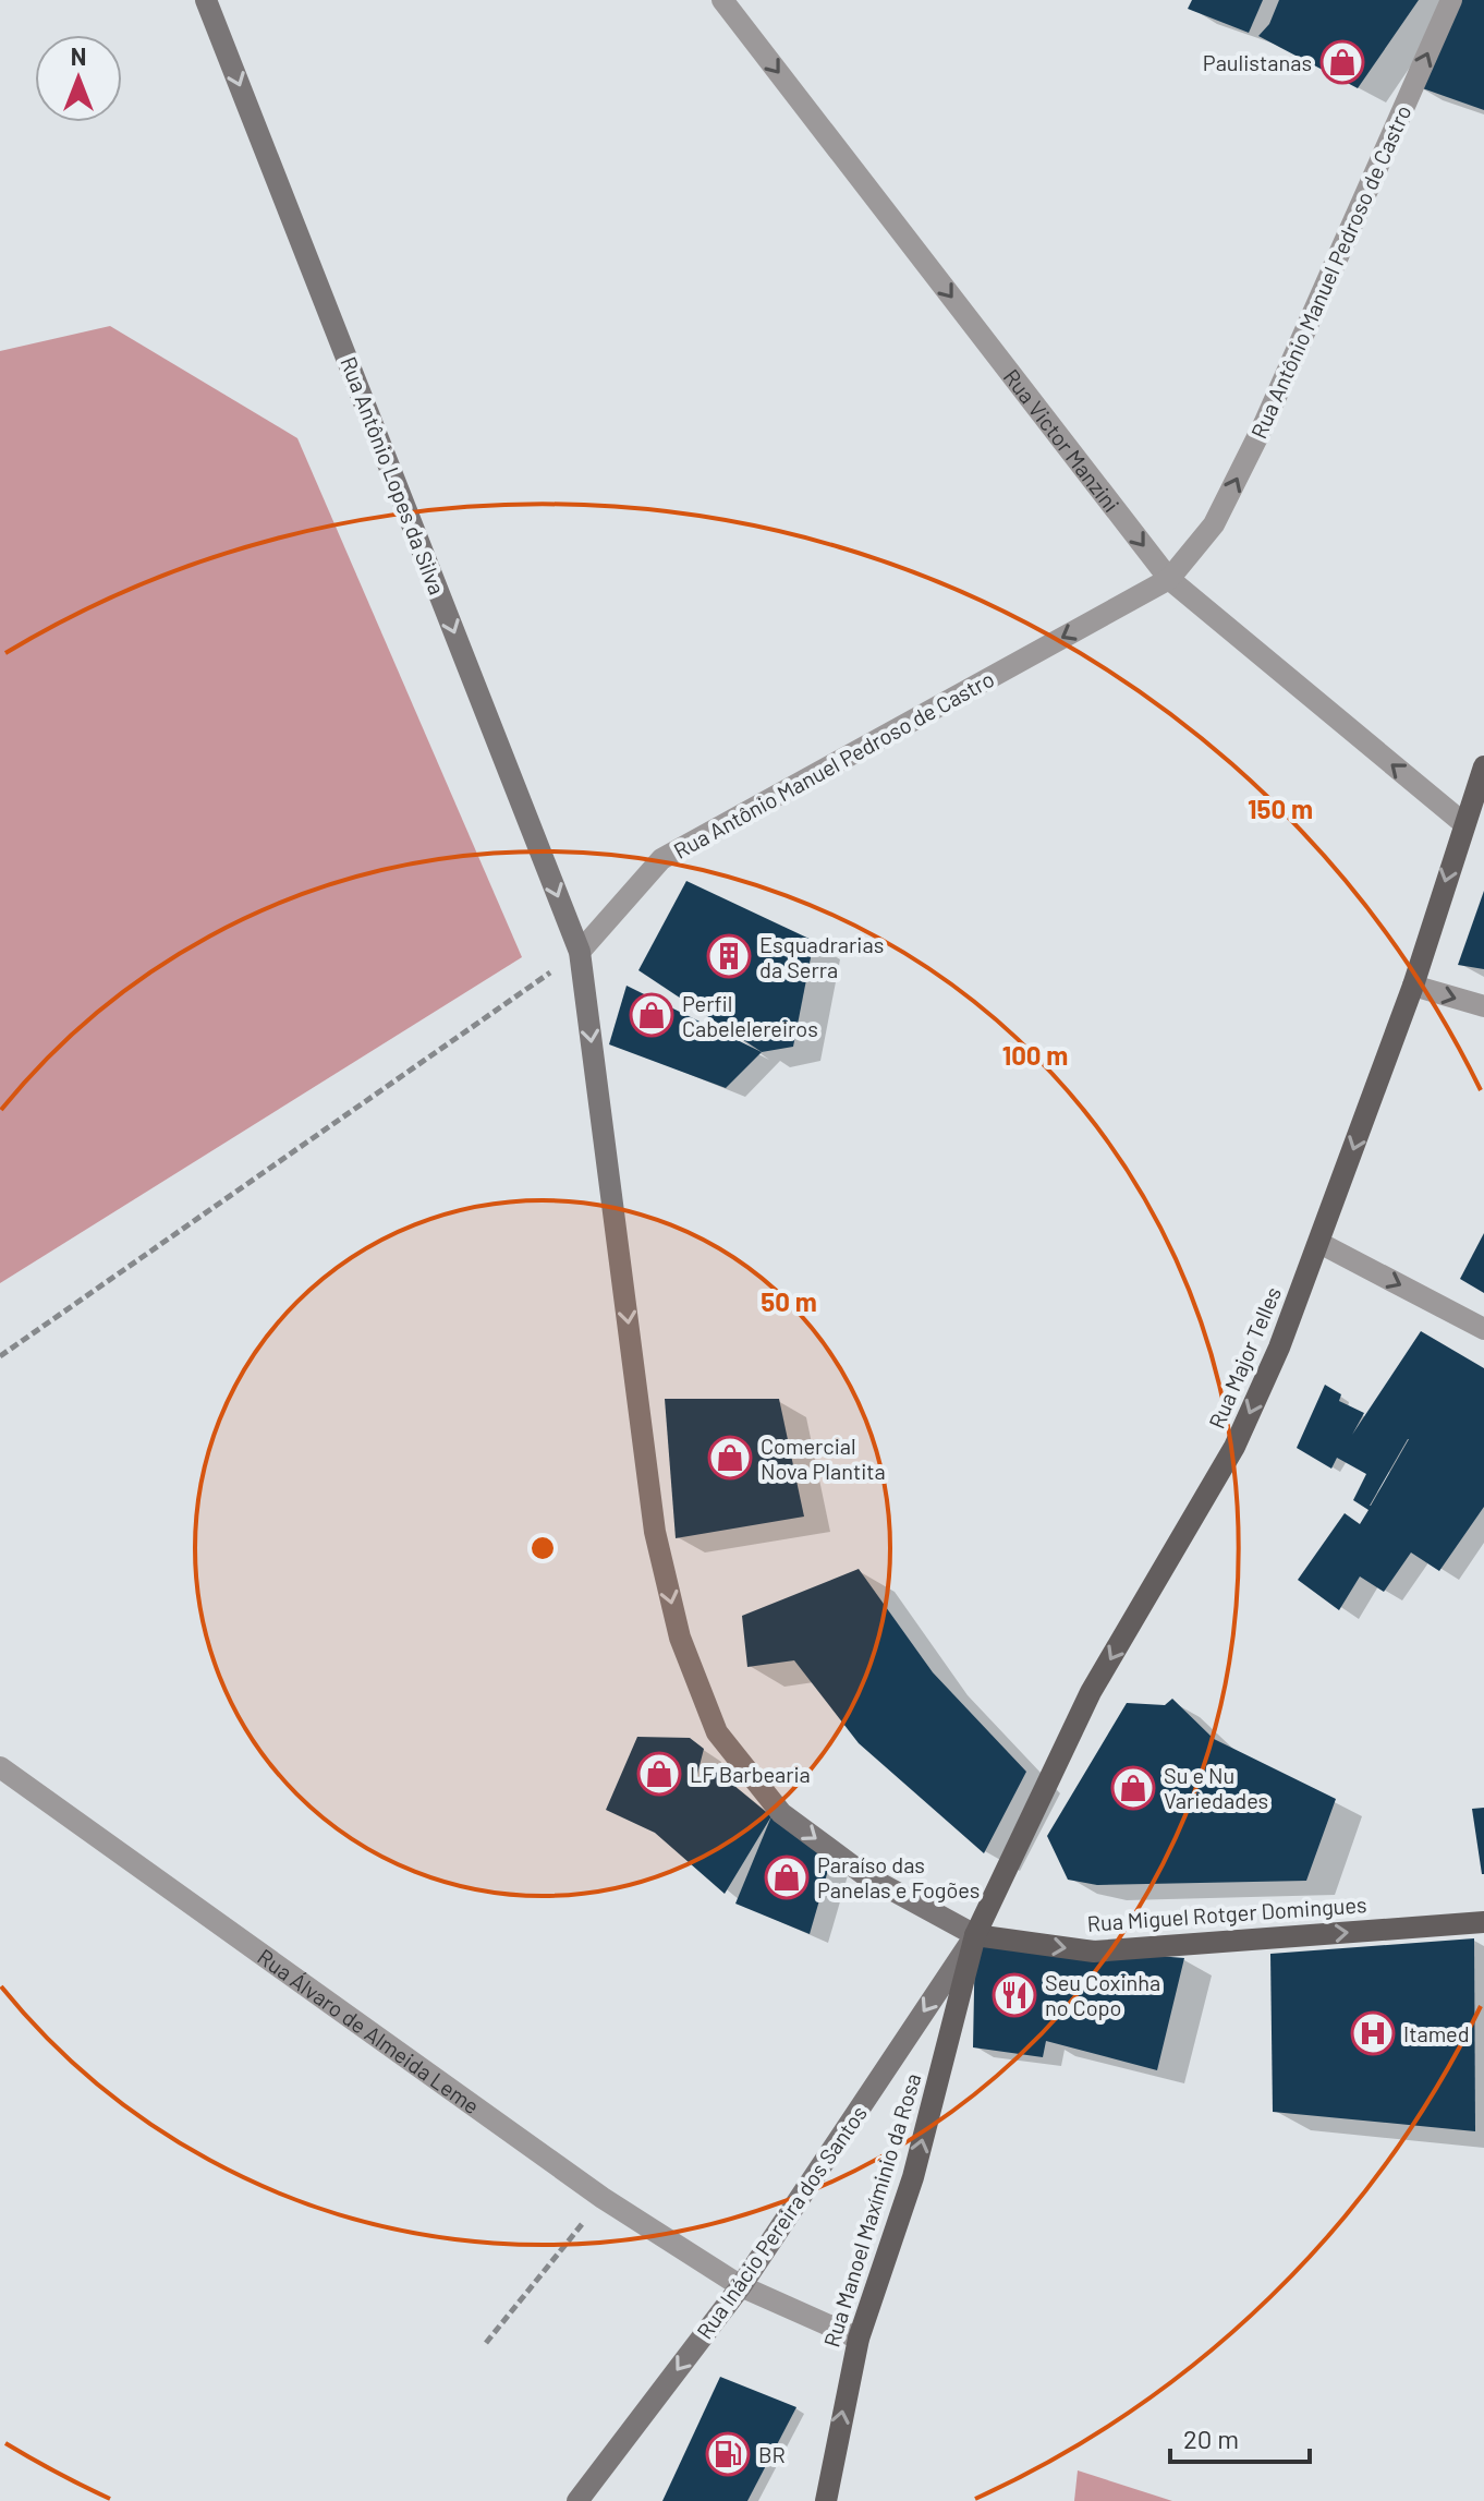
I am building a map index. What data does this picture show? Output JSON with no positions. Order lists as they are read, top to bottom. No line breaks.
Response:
{"streets":{"main road":["Rua Antônio Lopes da Silva","Rua Major Telles","Rua Miguel Rotger Domingues","Rua Manoel Maxíminio da Rosa","Rua Inácio Pereira dos Santos"],"street":["Rua Antônio Manuel Pedroso de Castro","Rua Victor Manzini","Rua Álvaro de Almeida Leme"]},"crossings":[["Rua Antônio Manuel Pedroso de Castro","Rua Victor Manzini"],["Rua Antônio Manuel Pedroso de Castro","Rua Antônio Lopes da Silva"],["Rua Victor Manzini","Rua Major Telles"],["Rua Major Telles","Rua Miguel Rotger Domingues"],["Rua Major Telles","Rua Manoel Maxíminio da Rosa"],["Rua Major Telles","Rua Inácio Pereira dos Santos"],["Rua Miguel Rotger Domingues","Rua Manoel Maxíminio da Rosa"],["Rua Miguel Rotger Domingues","Rua Inácio Pereira dos Santos"],["Rua Álvaro de Almeida Leme","Rua Manoel Maxíminio da Rosa"],["Rua Álvaro de Almeida Leme","Rua Inácio Pereira dos Santos"],["Rua Manoel Maxíminio da Rosa","Rua Inácio Pereira dos Santos"]],"one_way":["Rua Antônio Lopes da Silva","Rua Major Telles","Rua Miguel Rotger Domingues","Rua Manoel Maxíminio da Rosa","Rua Inácio Pereira dos Santos"],"places":{"shop":["Paulistanas","Perfil Cabelelereiros","Comercial Nova Plantita","LF Barbearia","Su e Nu Variedades","Paraíso das Panelas e Fogões"],"building":["Esquadrarias da Serra"],"restaurant":["Seu Coxinha no Copo"],"hospital":["Itamed"],"fuel station":["BR"]},"scale_bar":"20 m","north":"top","rings":["150 m","100 m","50 m"]}
